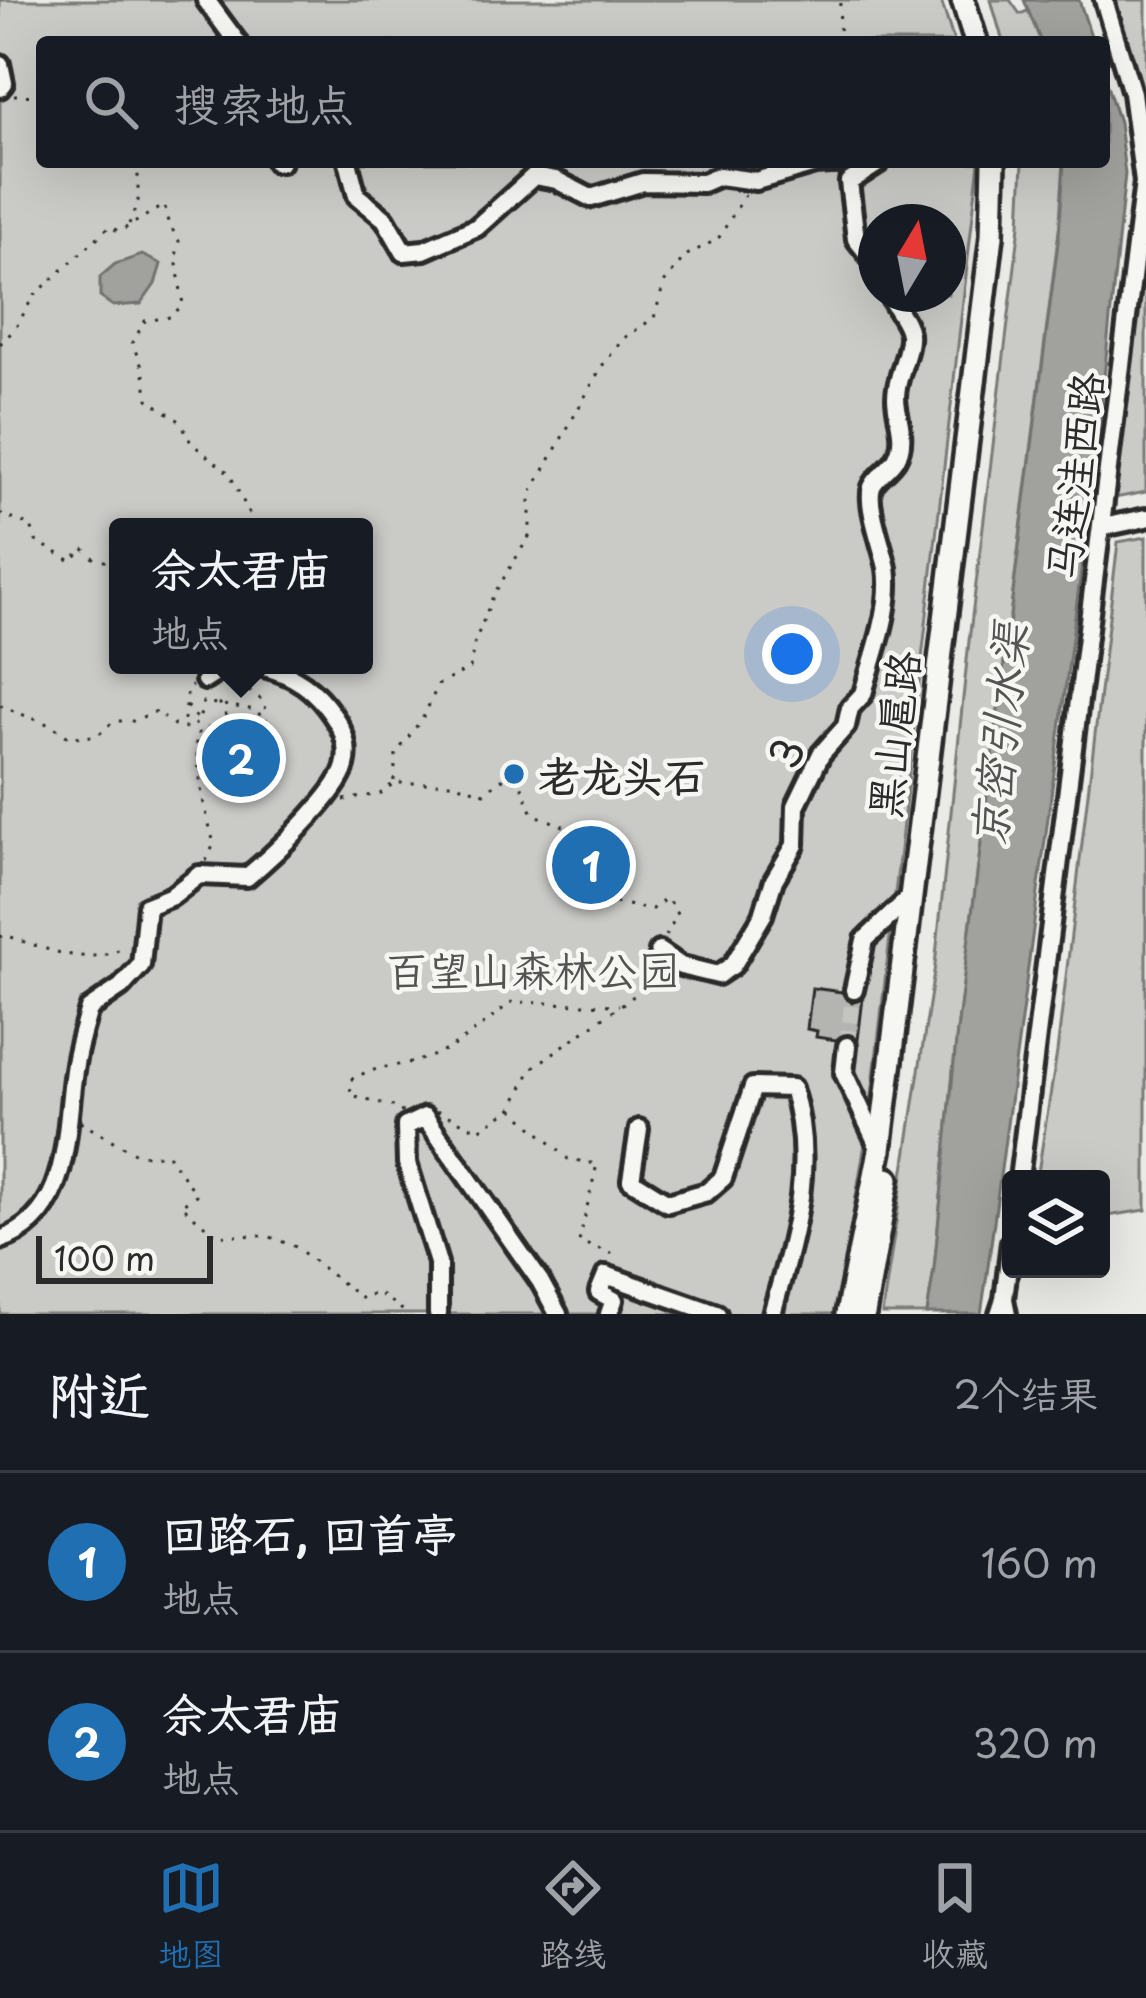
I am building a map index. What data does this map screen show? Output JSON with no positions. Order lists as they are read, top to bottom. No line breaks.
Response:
{"streets":{"main road":["黑山扈路"],"street":["马连洼西路","3"]},"water":["京密引水渠"],"parks":["百望山森林公园"],"places":["老龙头石"],"scale_bar":"100 m","north":"top","page":{"search":"搜索地点","popup":["佘太君庙","地点"],"pins":["2","1"],"scale":"100 m","heading":["附近","2个结果"],"list":[{"mark":"1","name":"回路石, 回首亭","note":"地点","value":"160 m"},{"mark":"2","name":"佘太君庙","note":"地点","value":"320 m"}],"nav":["地图","路线","收藏"]}}
